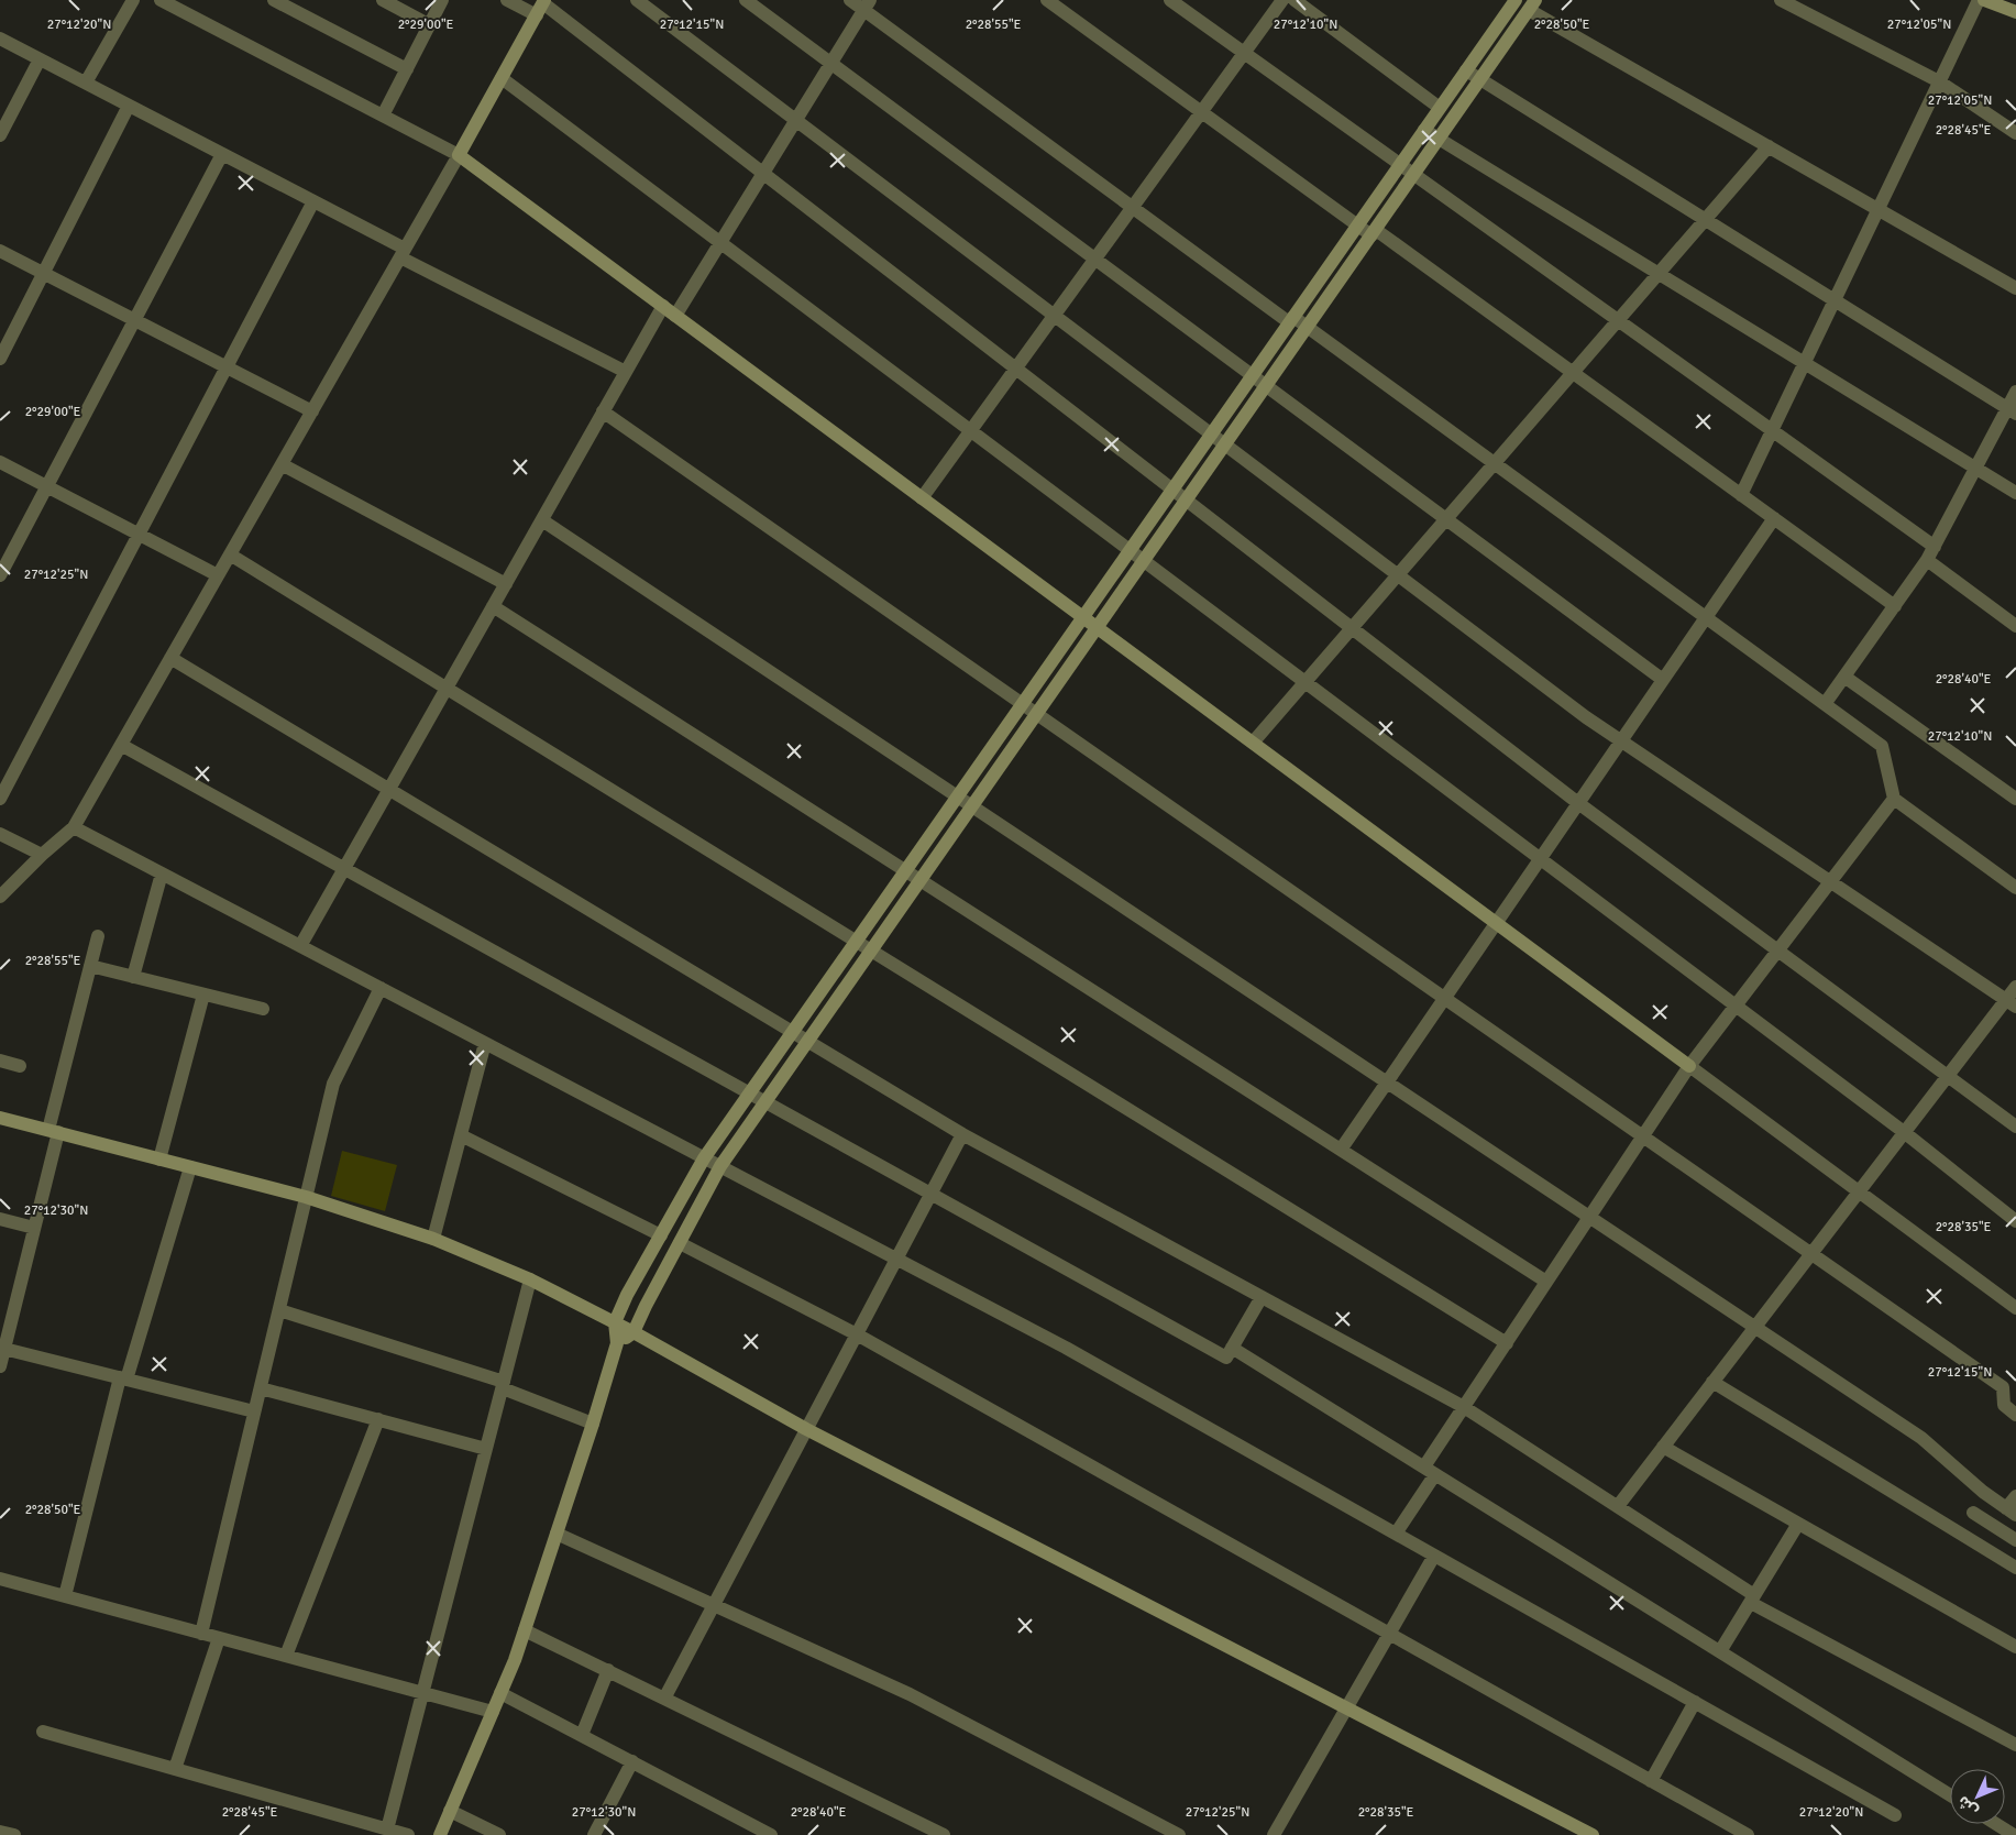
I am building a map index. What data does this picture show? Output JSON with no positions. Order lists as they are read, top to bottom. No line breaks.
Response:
{"north":"bottom left","coordinates":["2°29'00\"E","2°28'55\"E","2°28'50\"E","27°12'20\"N","27°12'15\"N","27°12'10\"N","27°12'05\"N","2°28'45\"E","27°12'25\"N","2°28'40\"E","27°12'30\"N","2°28'35\"E"]}
